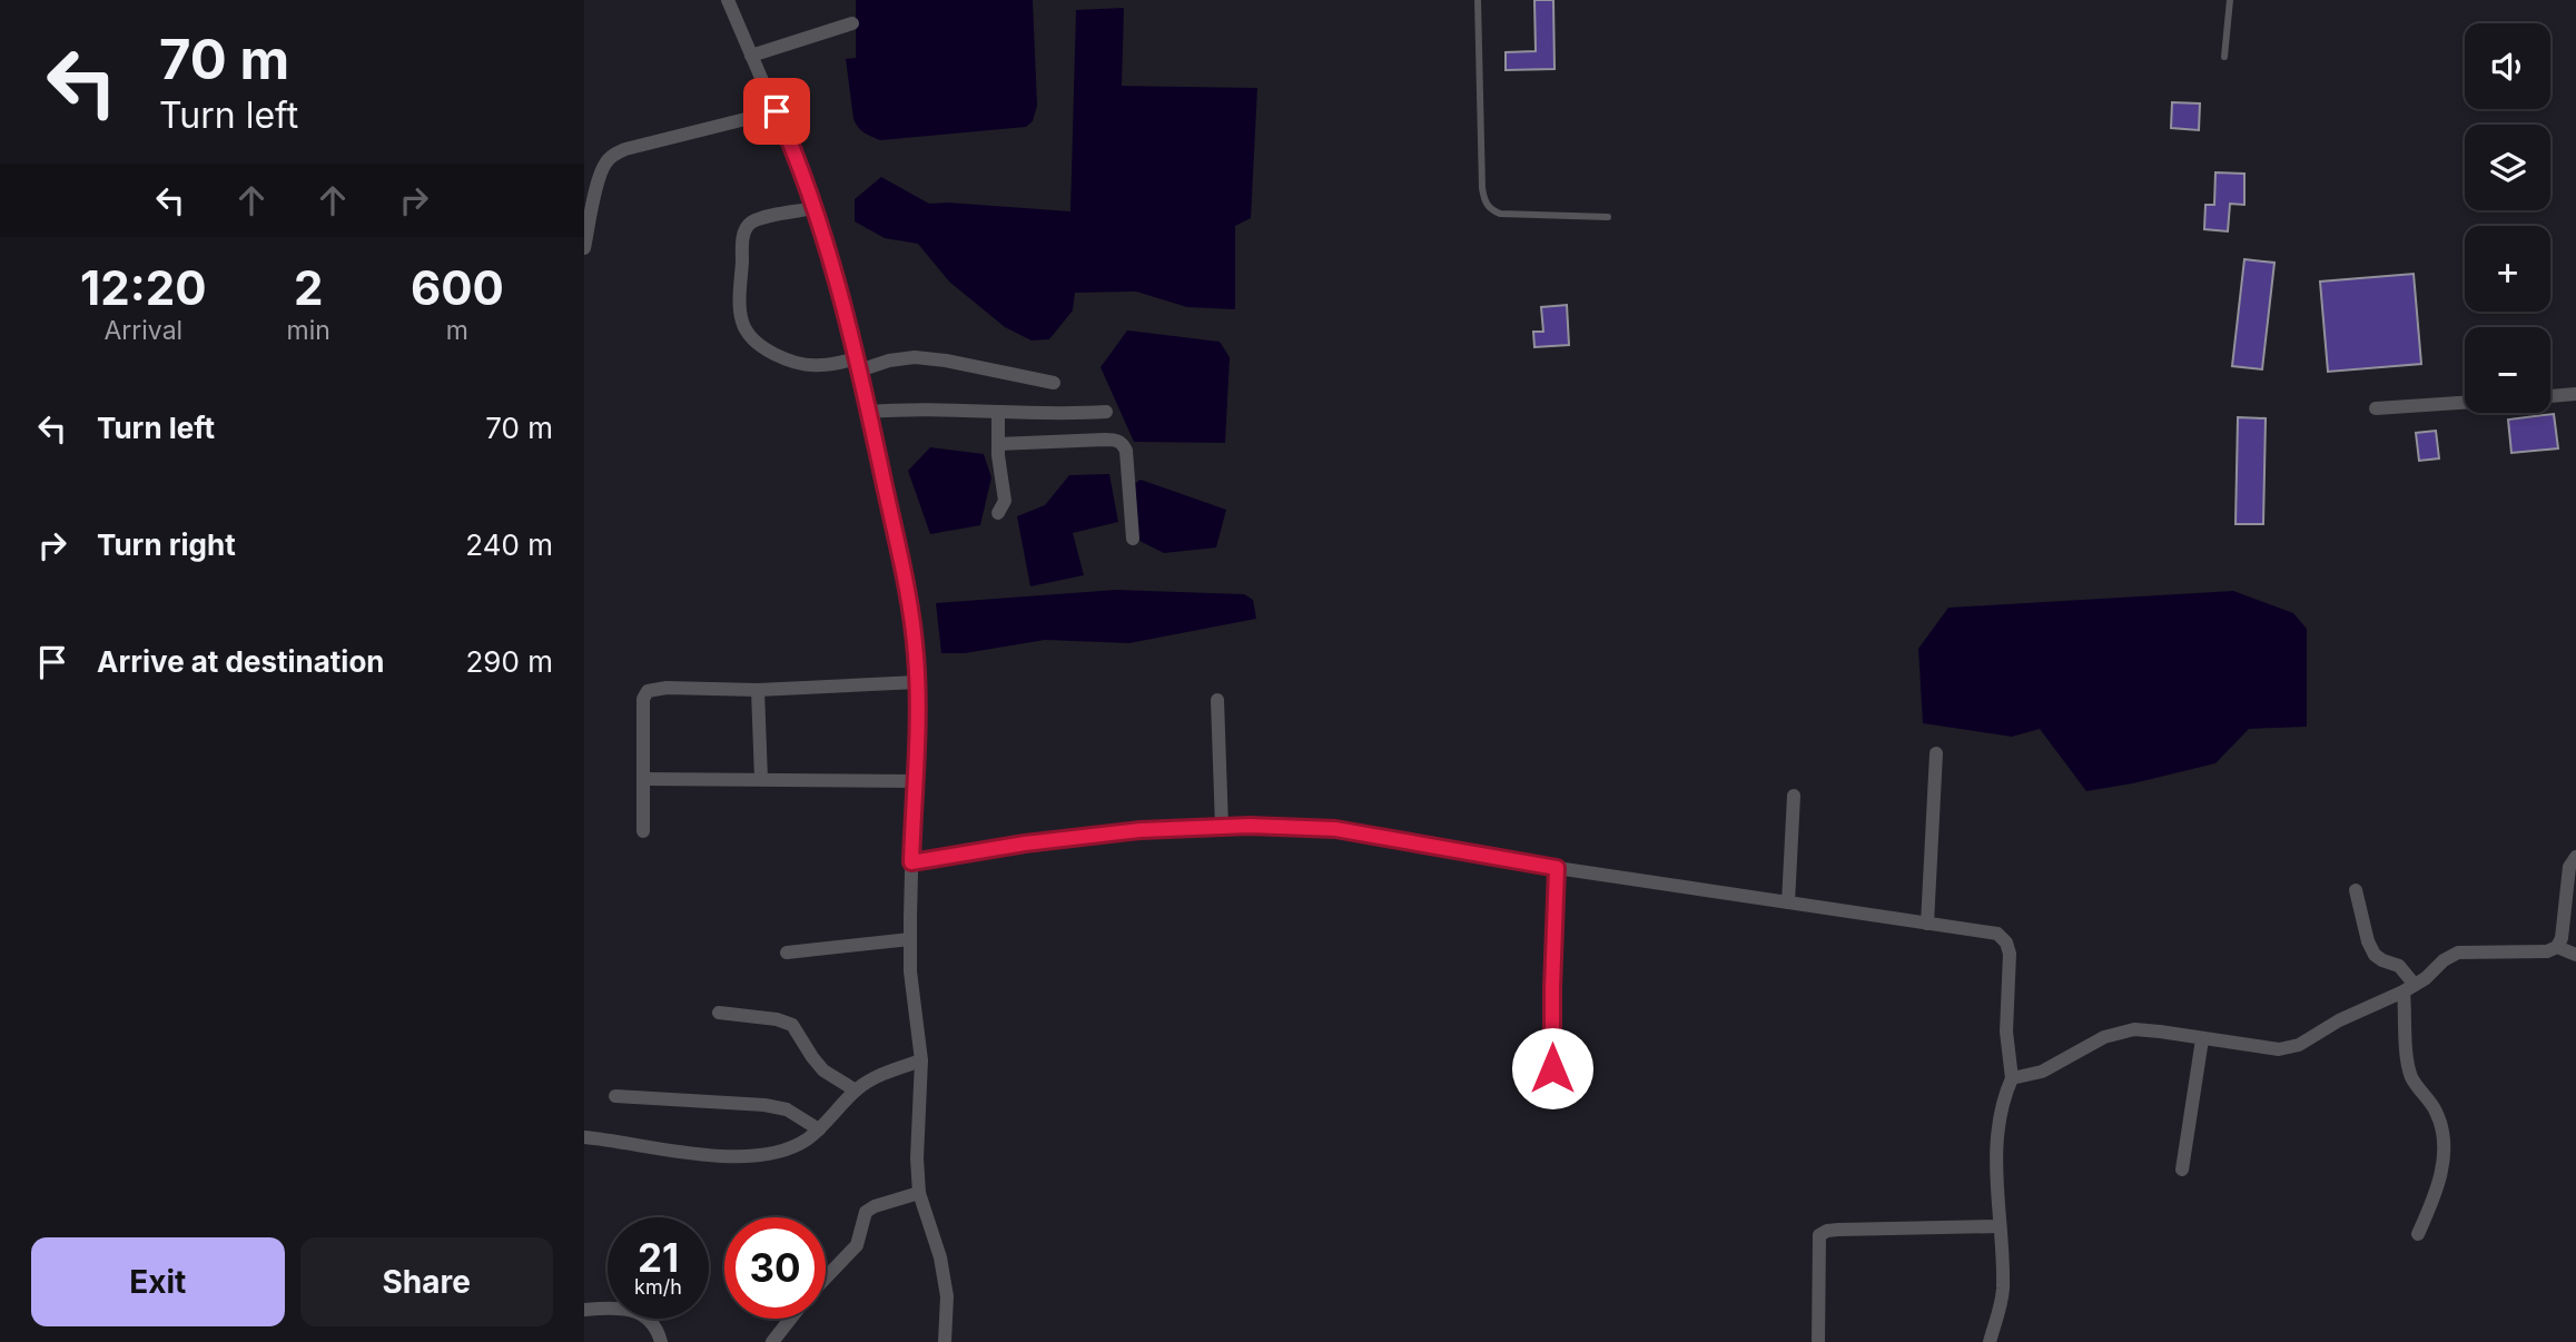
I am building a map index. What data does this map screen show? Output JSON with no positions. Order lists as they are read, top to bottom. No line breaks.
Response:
{"page":{"turn":["70 m","Turn left"],"map_buttons":["+","−"],"eta":["12:20","Arrival","2","min","600","m"],"list":[{"name":"Turn left","value":"70 m"},{"name":"Turn right","value":"240 m"},{"name":"Arrive at destination","value":"290 m"}],"speed":"21 km/h","limit":"30","buttons":["Exit","Share"]}}
